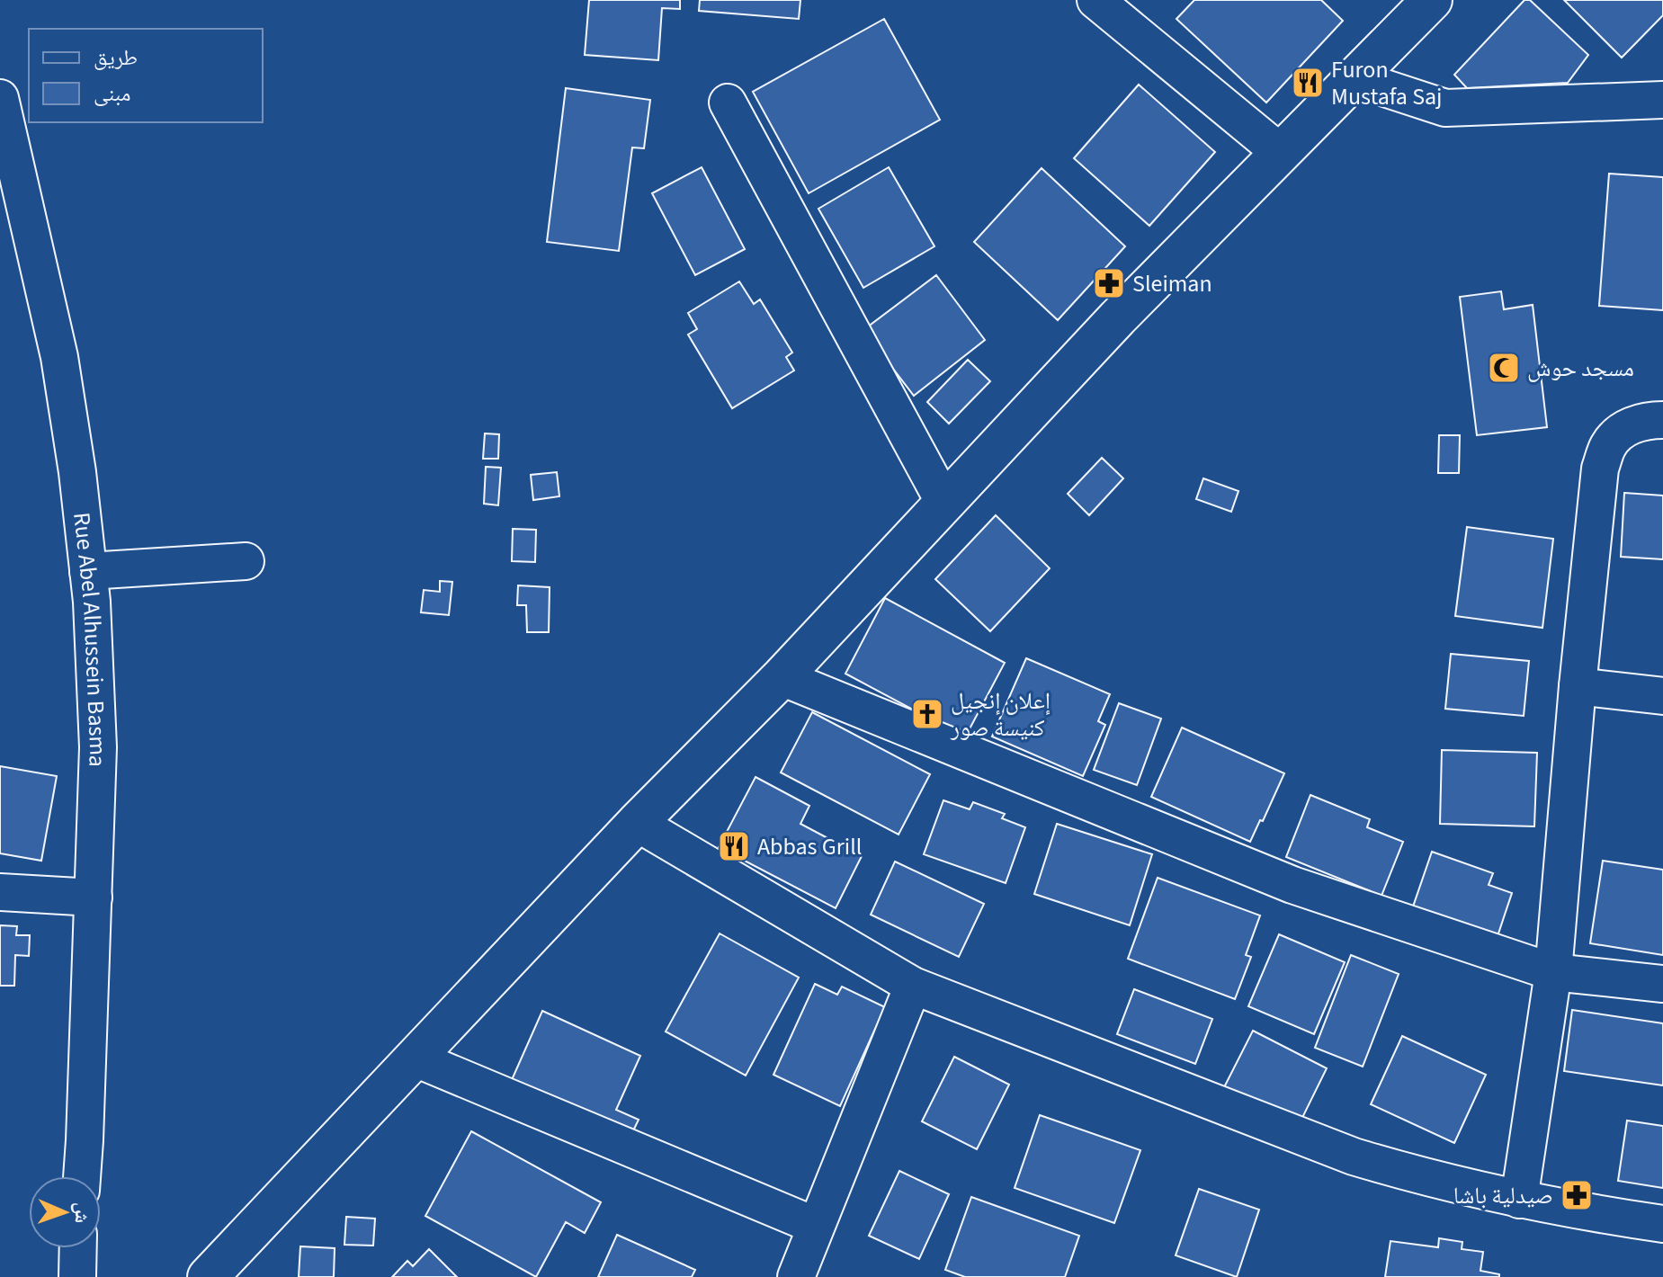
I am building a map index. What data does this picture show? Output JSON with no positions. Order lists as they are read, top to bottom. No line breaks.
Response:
{"streets":{"street":["Rue Abel Alhussein Basma"]},"places":{"restaurant":["Furon Mustafa Saj","Abbas Grill"],"pharmacy":["Sleiman","صيدلية باشا"],"mosque":["مسجد حوش"],"church":["إعلان إنجيل كنيسة صور"]},"legend":["طريق","مبنى"],"north":"right"}
